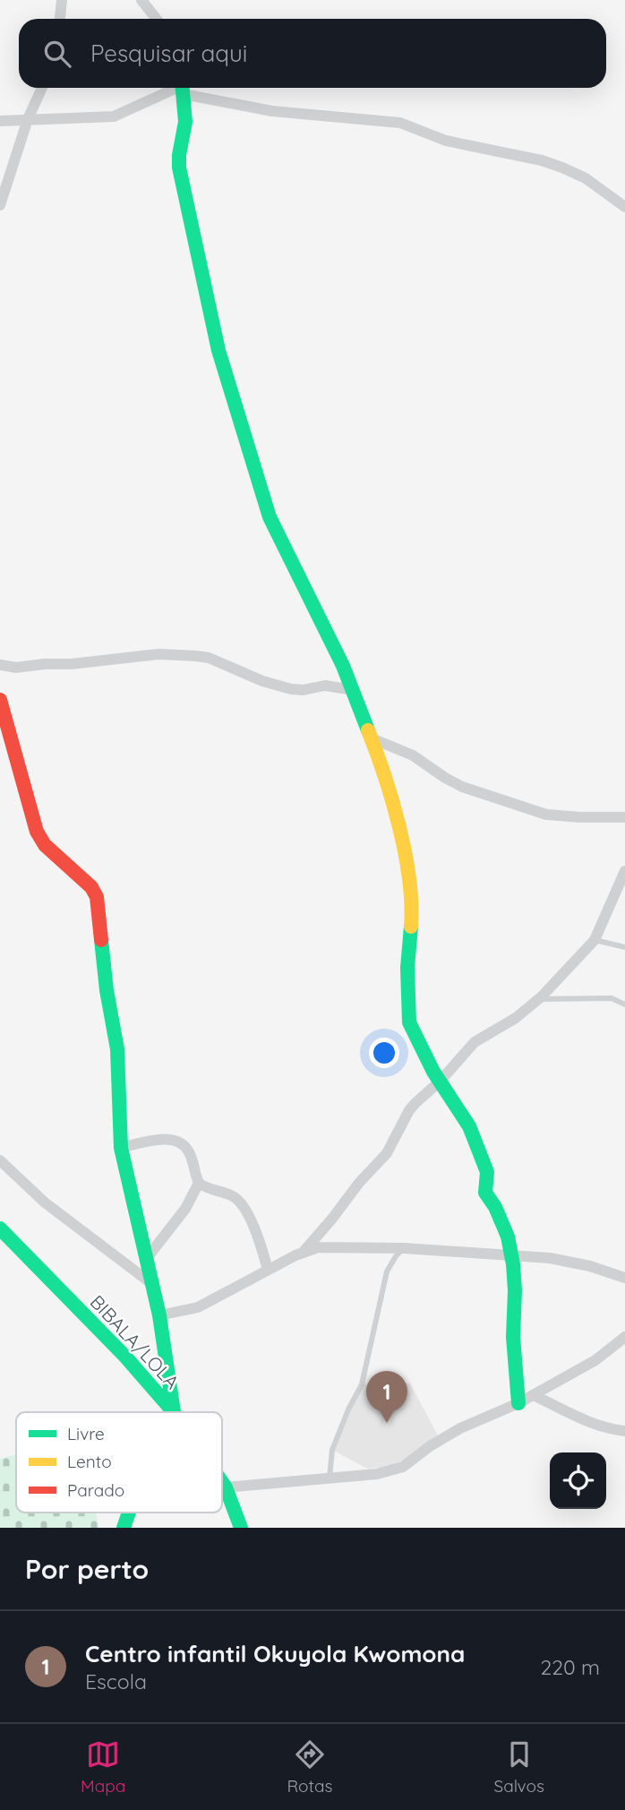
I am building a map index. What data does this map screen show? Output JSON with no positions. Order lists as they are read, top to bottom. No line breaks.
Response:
{"streets":{"street":["BIBALA/LOLA"]},"legend":["Livre","Lento","Parado"],"page":{"search":"Pesquisar aqui","pins":"1","heading":"Por perto","list":[{"mark":"1","name":"Centro infantil Okuyola Kwomona","note":"Escola","value":"220 m"}],"nav":["Mapa","Rotas","Salvos"]}}
